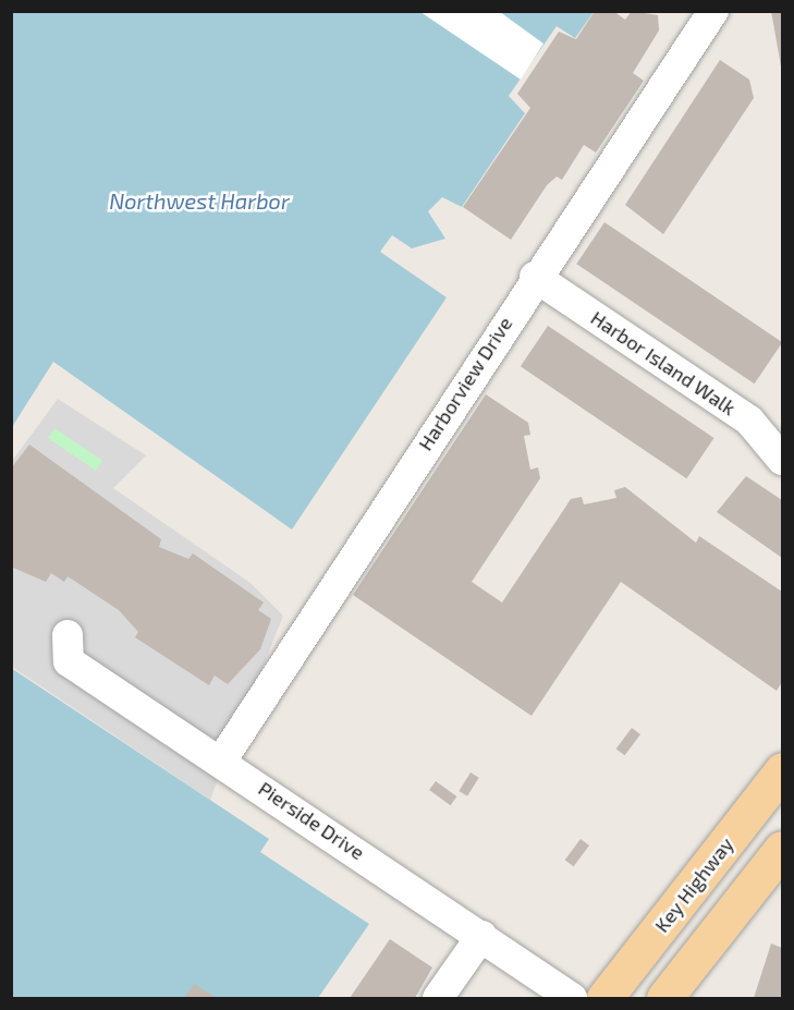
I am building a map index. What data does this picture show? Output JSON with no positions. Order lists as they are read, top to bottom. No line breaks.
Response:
{"streets":{"main road":["Key Highway"],"street":["Harbor Island Walk","Harborview Drive","Pierside Drive"]},"crossings":[["Harbor Island Walk","Harborview Drive"],["Harborview Drive","Pierside Drive"]],"water":["Northwest Harbor"]}
